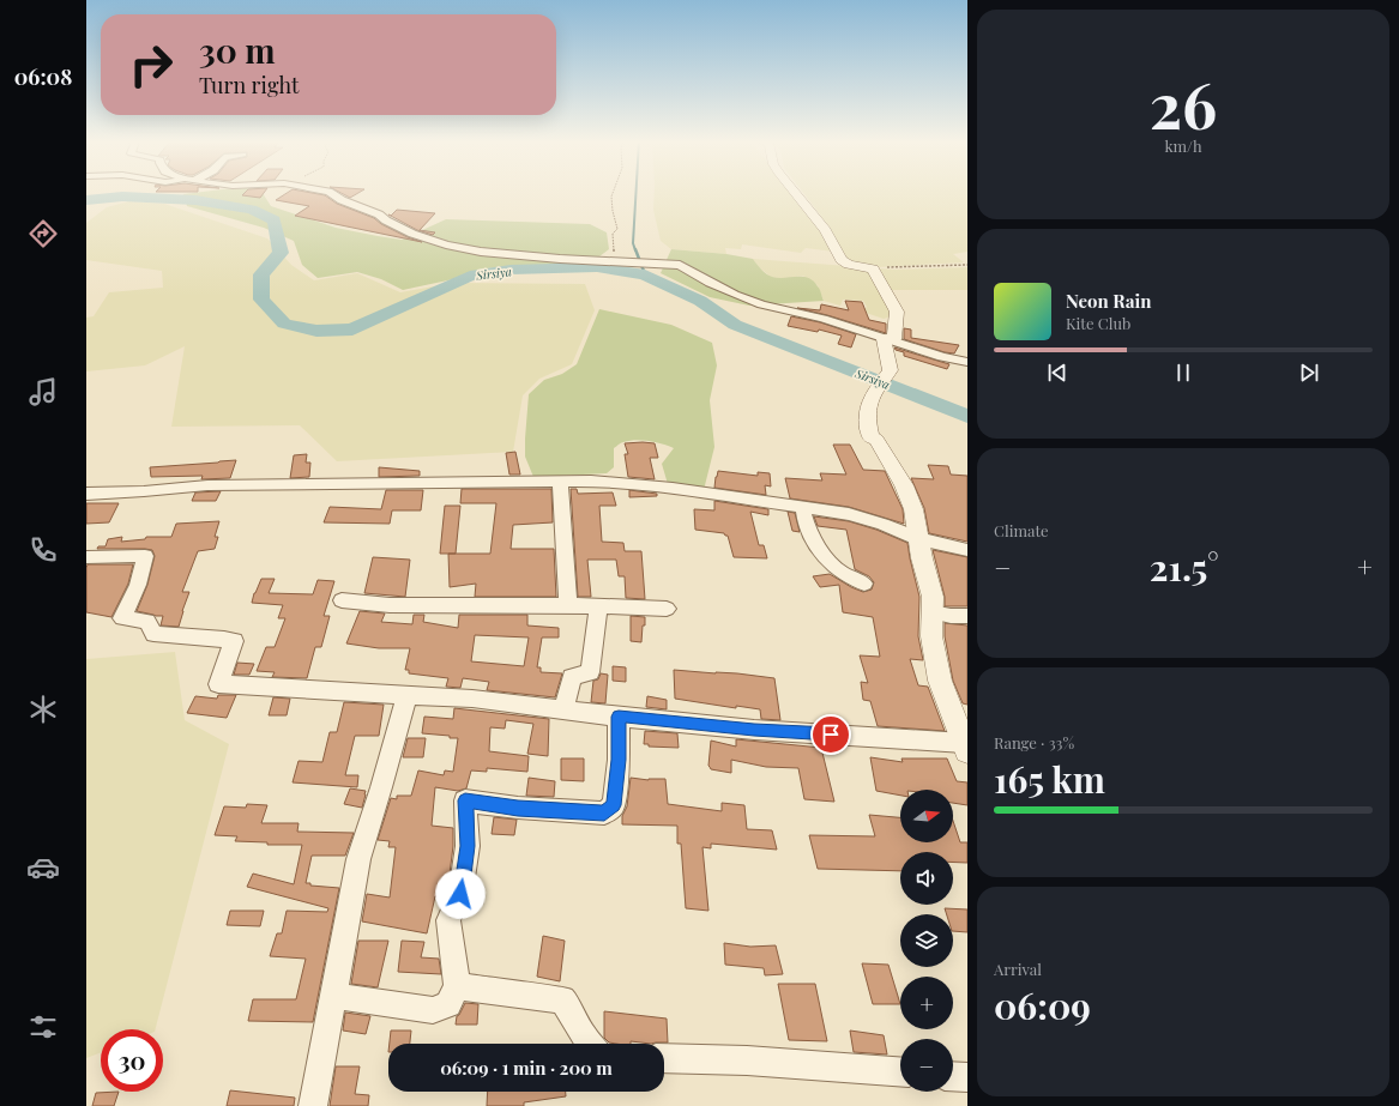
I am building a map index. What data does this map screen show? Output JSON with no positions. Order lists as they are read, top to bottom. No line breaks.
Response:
{"water":["Sirsiya"],"north":"right","page":{"tabs":"06:08","tile":[["26","km/h"],"Climate",["Range · 33%","165 km"],["Arrival","06:09"]],"turn":["30 m","Turn right"],"song":["Neon Rain","Kite Club"],"heat":["−","21.5°","+"],"map_buttons":["+","−"],"limit":"30","trip":"06:09 · 1 min · 200 m"}}
